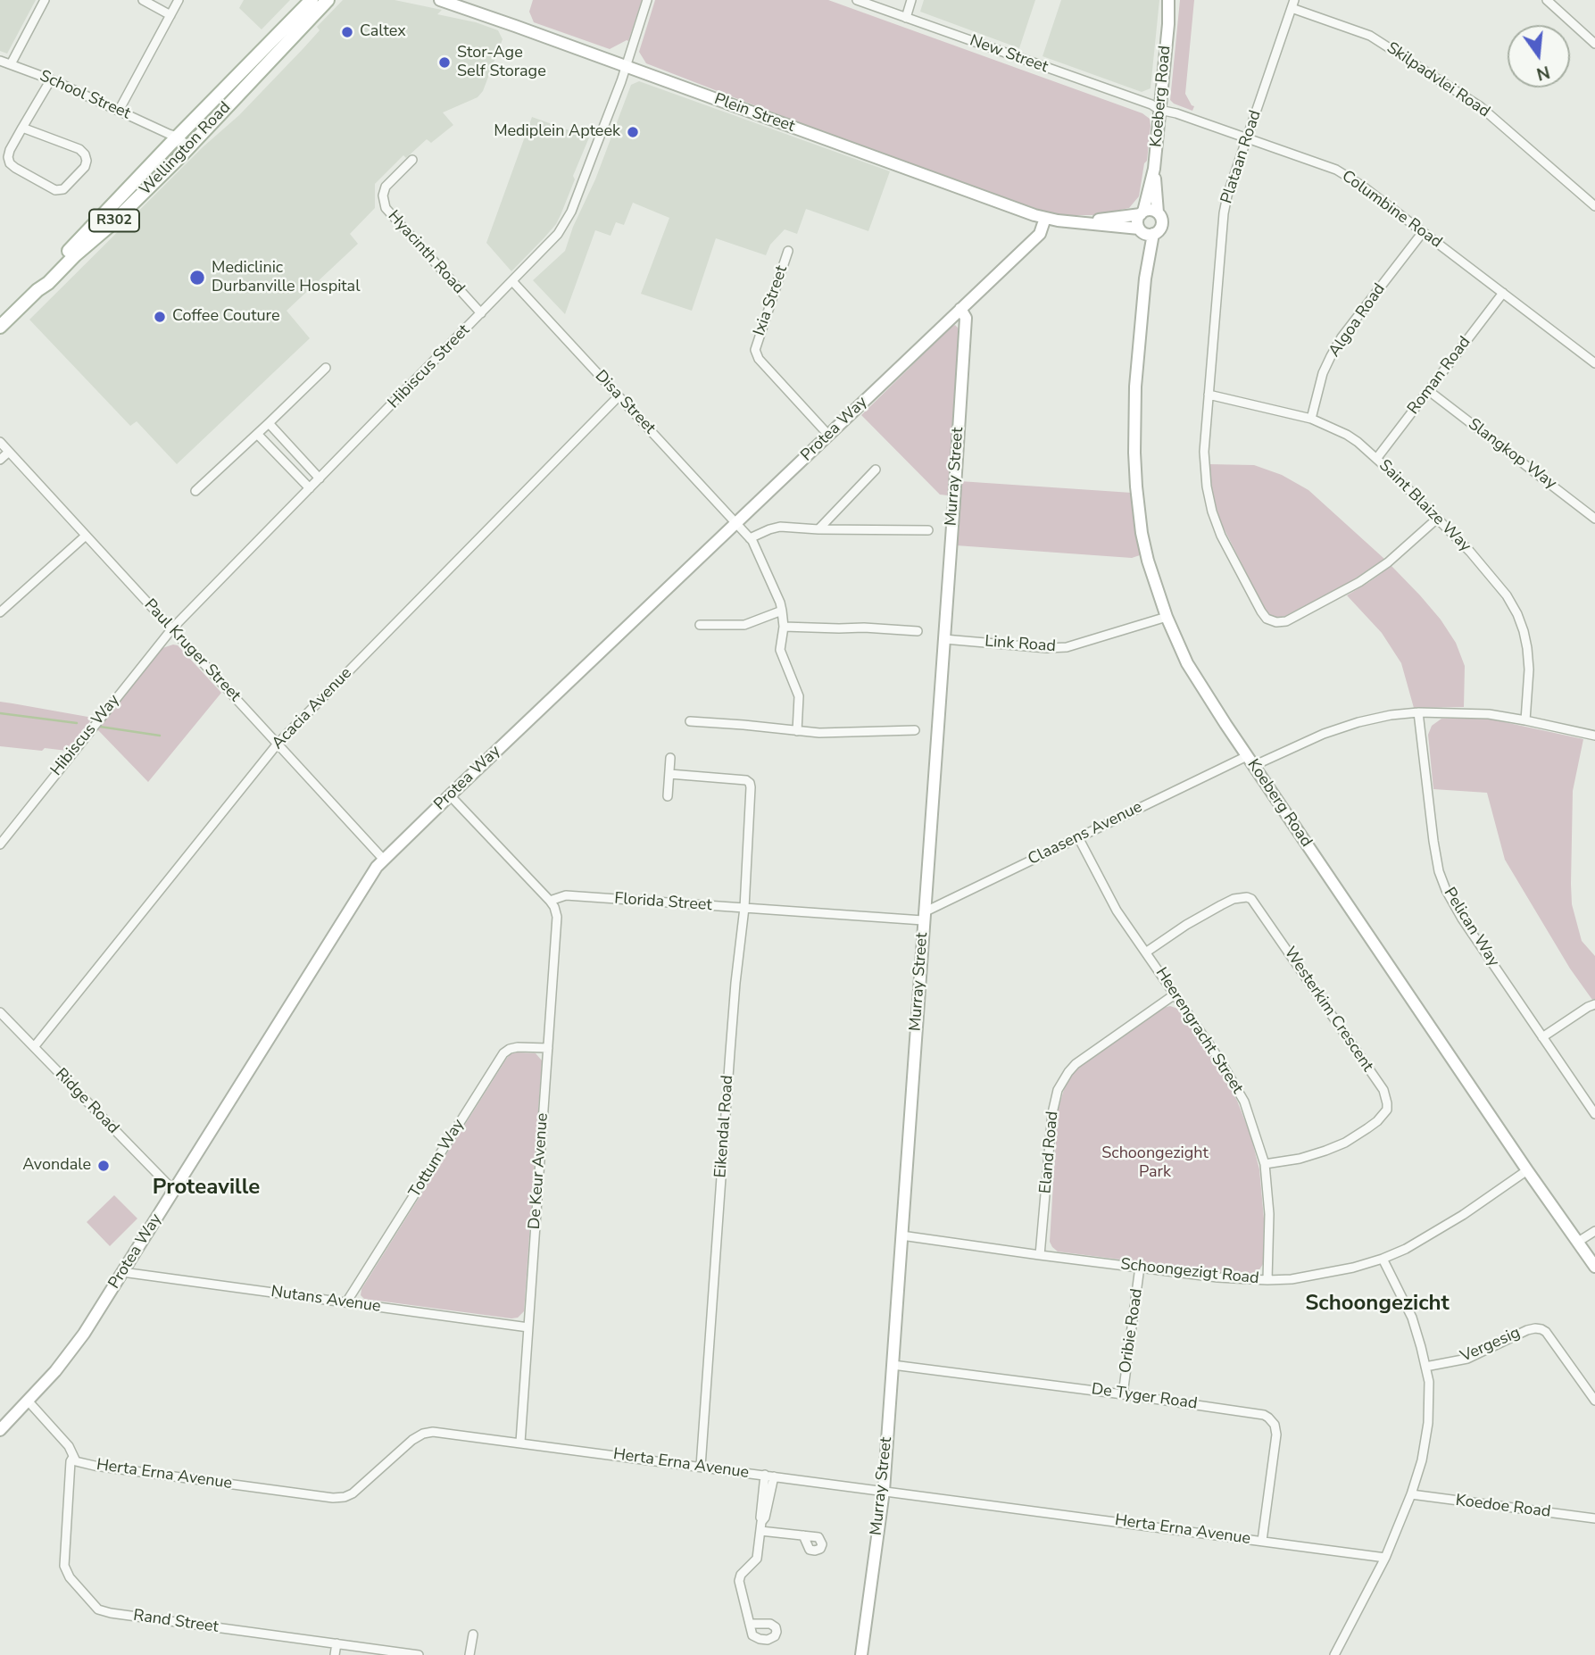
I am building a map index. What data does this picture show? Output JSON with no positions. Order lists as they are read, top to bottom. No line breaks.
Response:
{"streets":{"main road":["Wellington Road","R302"],"street":["New Street","Skilpadvlei Road","School Street","Koeberg Road","Plein Street","Plataan Road","Columbine Road","Hyacinth Road","Ixia Street","Algoa Road","Hibiscus Street","Roman Road","Disa Street","Protea Way","Slangkop Way","Murray Street","Saint Blaize Way","Link Road","Paul Kruger Street","Acacia Avenue","Hibiscus Way","Claasens Avenue","Florida Street","Pelican Way","Westerkim Crescent","Heerengracht Street","Ridge Road","Eikendal Road","Eland Road","Tottum Way","De Keur Avenue","Schoongezigt Road","Nutans Avenue","Oribie Road","Vergesig","De Tyger Road","Herta Erna Avenue","Koedoe Road","Rand Street"]},"crossings":[["New Street","Koeberg Road"],["New Street","Columbine Road"],["Skilpadvlei Road","Plataan Road"],["School Street","Wellington Road"],["Koeberg Road","Plein Street"],["Koeberg Road","Columbine Road"],["Koeberg Road","Link Road"],["Koeberg Road","Claasens Avenue"],["Koeberg Road","Schoongezigt Road"],["Plein Street","Hibiscus Street"],["Plein Street","Protea Way"],["Plataan Road","Columbine Road"],["Plataan Road","Saint Blaize Way"],["Columbine Road","Algoa Road"],["Columbine Road","Roman Road"],["Hyacinth Road","Hibiscus Street"],["Ixia Street","Protea Way"],["Algoa Road","Saint Blaize Way"],["Hibiscus Street","Disa Street"],["Hibiscus Street","Paul Kruger Street"],["Hibiscus Street","Hibiscus Way"],["Roman Road","Slangkop Way"],["Roman Road","Saint Blaize Way"],["Disa Street","Protea Way"],["Disa Street","Acacia Avenue"],["Protea Way","Murray Street"],["Protea Way","Paul Kruger Street"],["Protea Way","Ridge Road"],["Protea Way","Nutans Avenue"],["Murray Street","Link Road"],["Murray Street","Claasens Avenue"],["Murray Street","Florida Street"],["Murray Street","Schoongezigt Road"],["Murray Street","De Tyger Road"],["Murray Street","Herta Erna Avenue"],["Saint Blaize Way","Claasens Avenue"],["Paul Kruger Street","Acacia Avenue"],["Paul Kruger Street","Hibiscus Way"],["Acacia Avenue","Ridge Road"],["Claasens Avenue","Florida Street"],["Claasens Avenue","Pelican Way"],["Claasens Avenue","Heerengracht Street"],["Florida Street","Eikendal Road"],["Florida Street","De Keur Avenue"],["Westerkim Crescent","Heerengracht Street"],["Heerengracht Street","Eland Road"],["Heerengracht Street","Schoongezigt Road"],["Eikendal Road","Herta Erna Avenue"],["Eland Road","Schoongezigt Road"],["Tottum Way","De Keur Avenue"],["Tottum Way","Nutans Avenue"],["De Keur Avenue","Nutans Avenue"],["De Keur Avenue","Herta Erna Avenue"],["Schoongezigt Road","Oribie Road"],["Oribie Road","De Tyger Road"],["De Tyger Road","Herta Erna Avenue"],["Herta Erna Avenue","Rand Street"]],"districts":["Proteaville","Schoongezicht"],"parks":["Schoongezight Park"],"places":["Caltex","Stor-Age Self Storage","Mediplein Apteek","Mediclinic Durbanville Hospital","Coffee Couture","Avondale"],"north":"bottom"}
